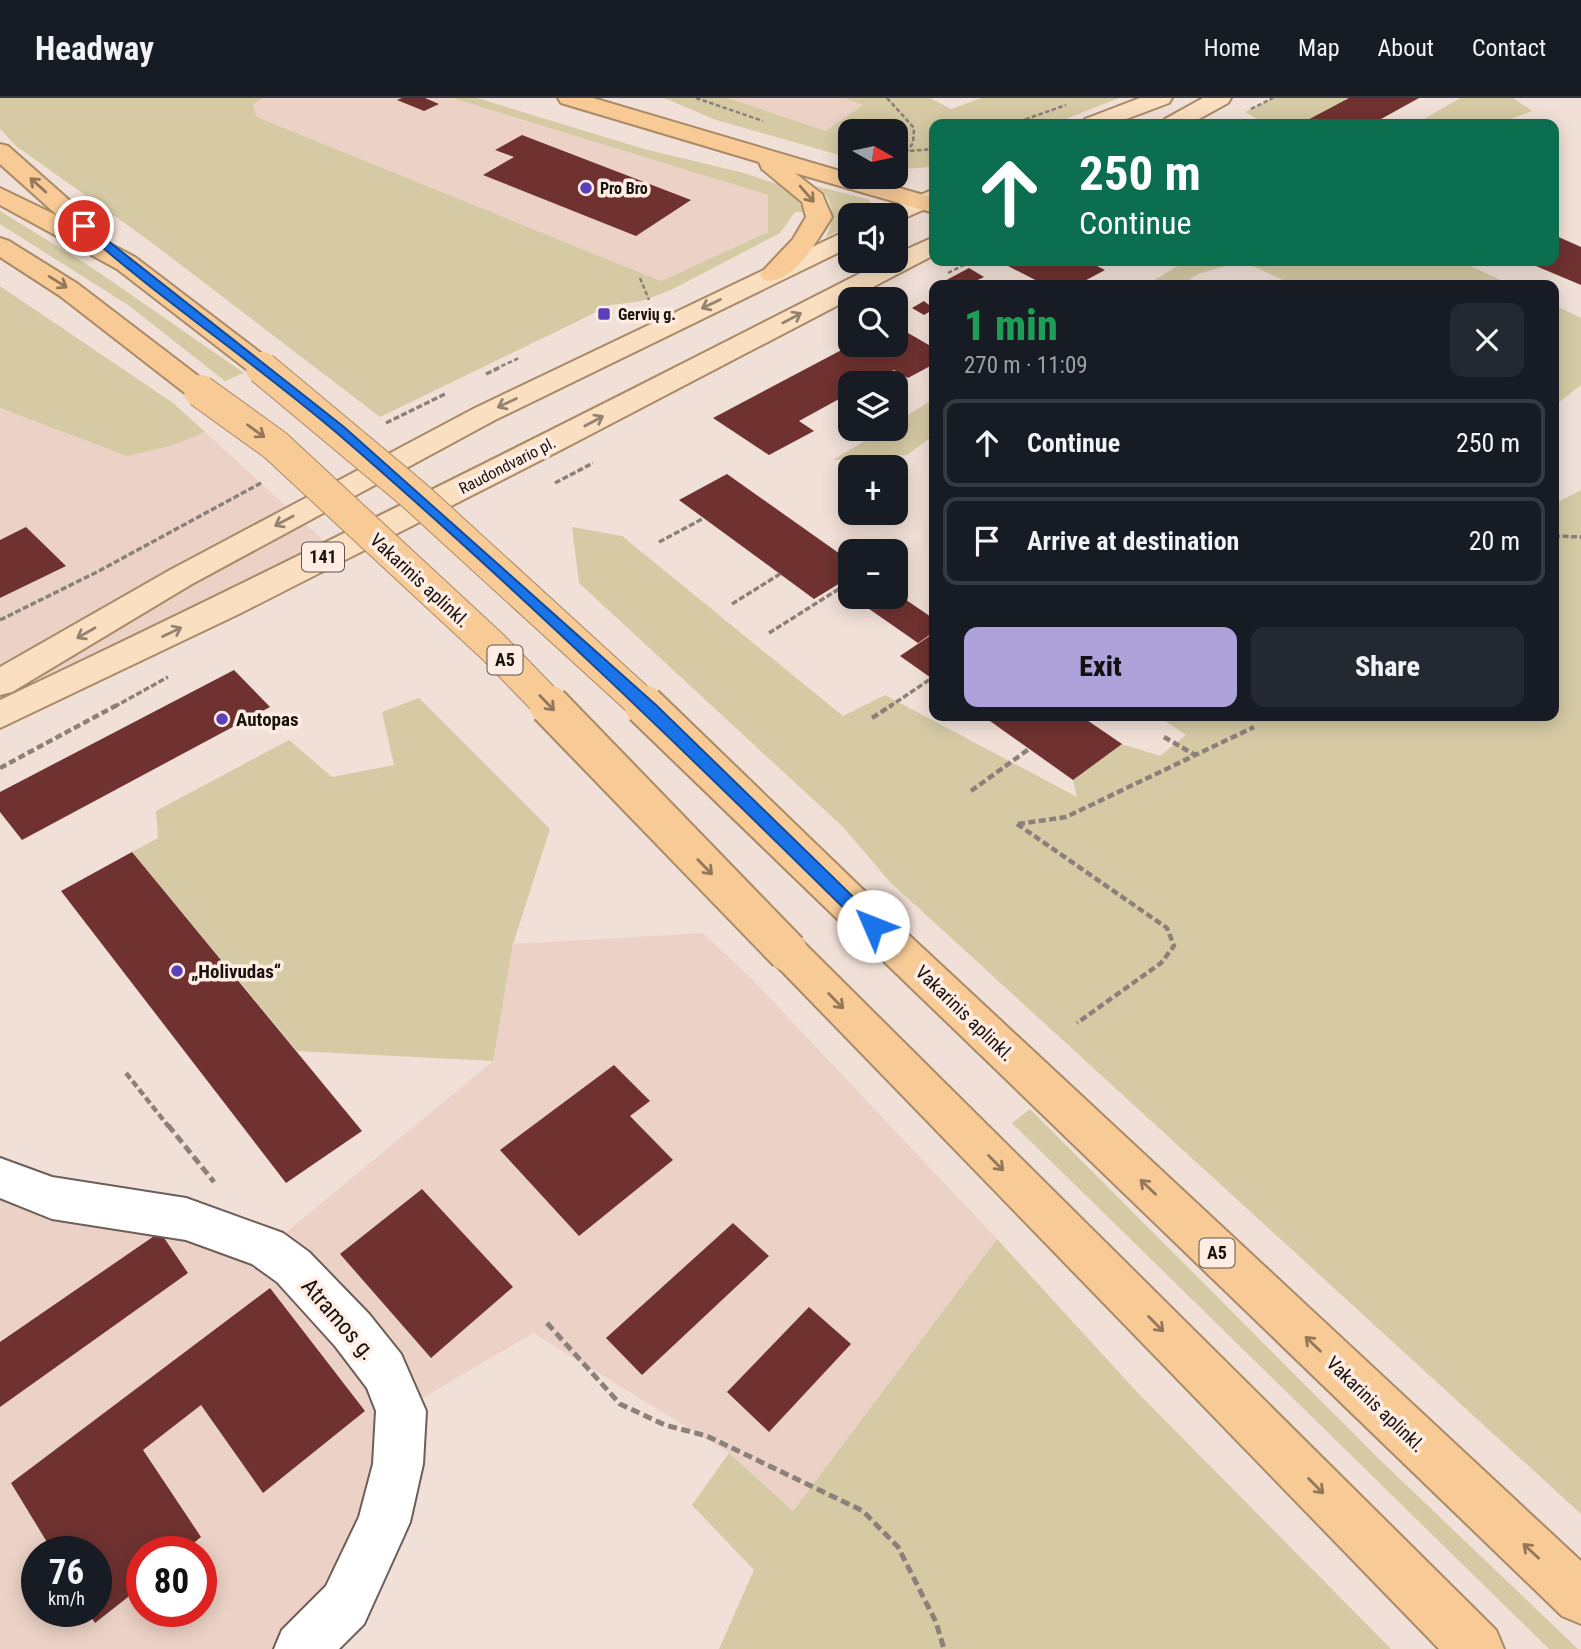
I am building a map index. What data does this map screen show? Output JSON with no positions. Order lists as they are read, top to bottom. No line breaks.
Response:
{"streets":{"highway":["Vakarinis aplinkl.","A5"],"main road":["Raudondvario pl.","141"],"street":["Atramos g."]},"places":{"other":["Pro Bro","Autopas","„Holivudas“"],"transit":["Gervių g."]},"north":"right","page":{"header":"Headway","nav":["Home","Map","About","Contact"],"map_buttons":["+","−"],"turn":["250 m","Continue"],"heading":["1 min","270 m · 11:09"],"list":[{"name":"Continue","value":"250 m"},{"name":"Arrive at destination","value":"20 m"}],"buttons":["Exit","Share"],"speed":"76 km/h","limit":"80"}}
